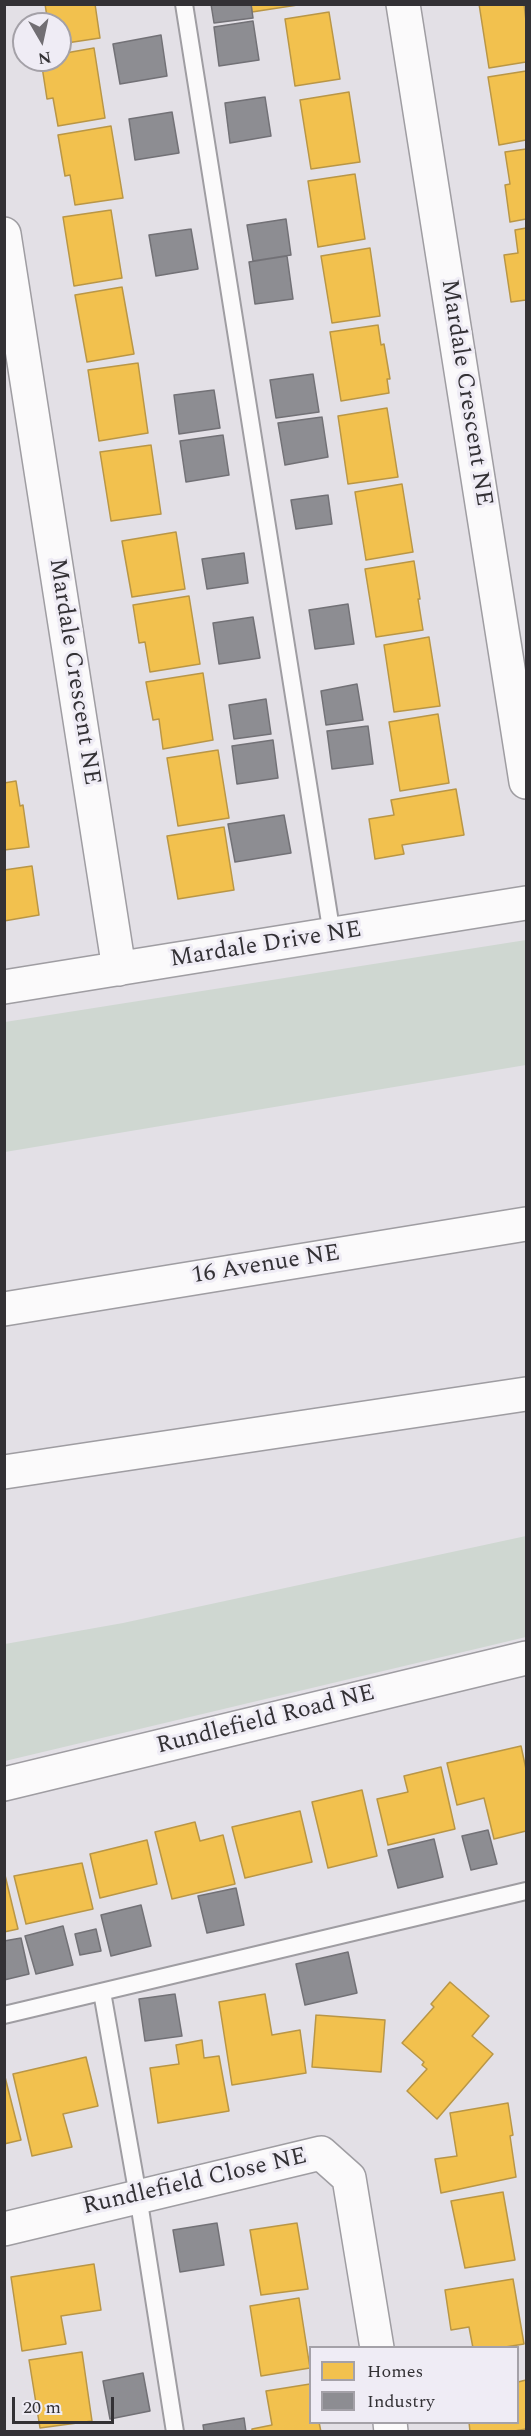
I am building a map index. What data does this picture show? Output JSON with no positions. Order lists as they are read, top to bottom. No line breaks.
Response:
{"streets":{"main road":["Mardale Crescent NE","Mardale Drive NE","16 Avenue NE","Rundlefield Road NE","Rundlefield Close NE"]},"crossings":[["Mardale Crescent NE","Mardale Drive NE"]],"legend":["Homes","Industry"],"scale_bar":"20 m","north":"bottom"}
